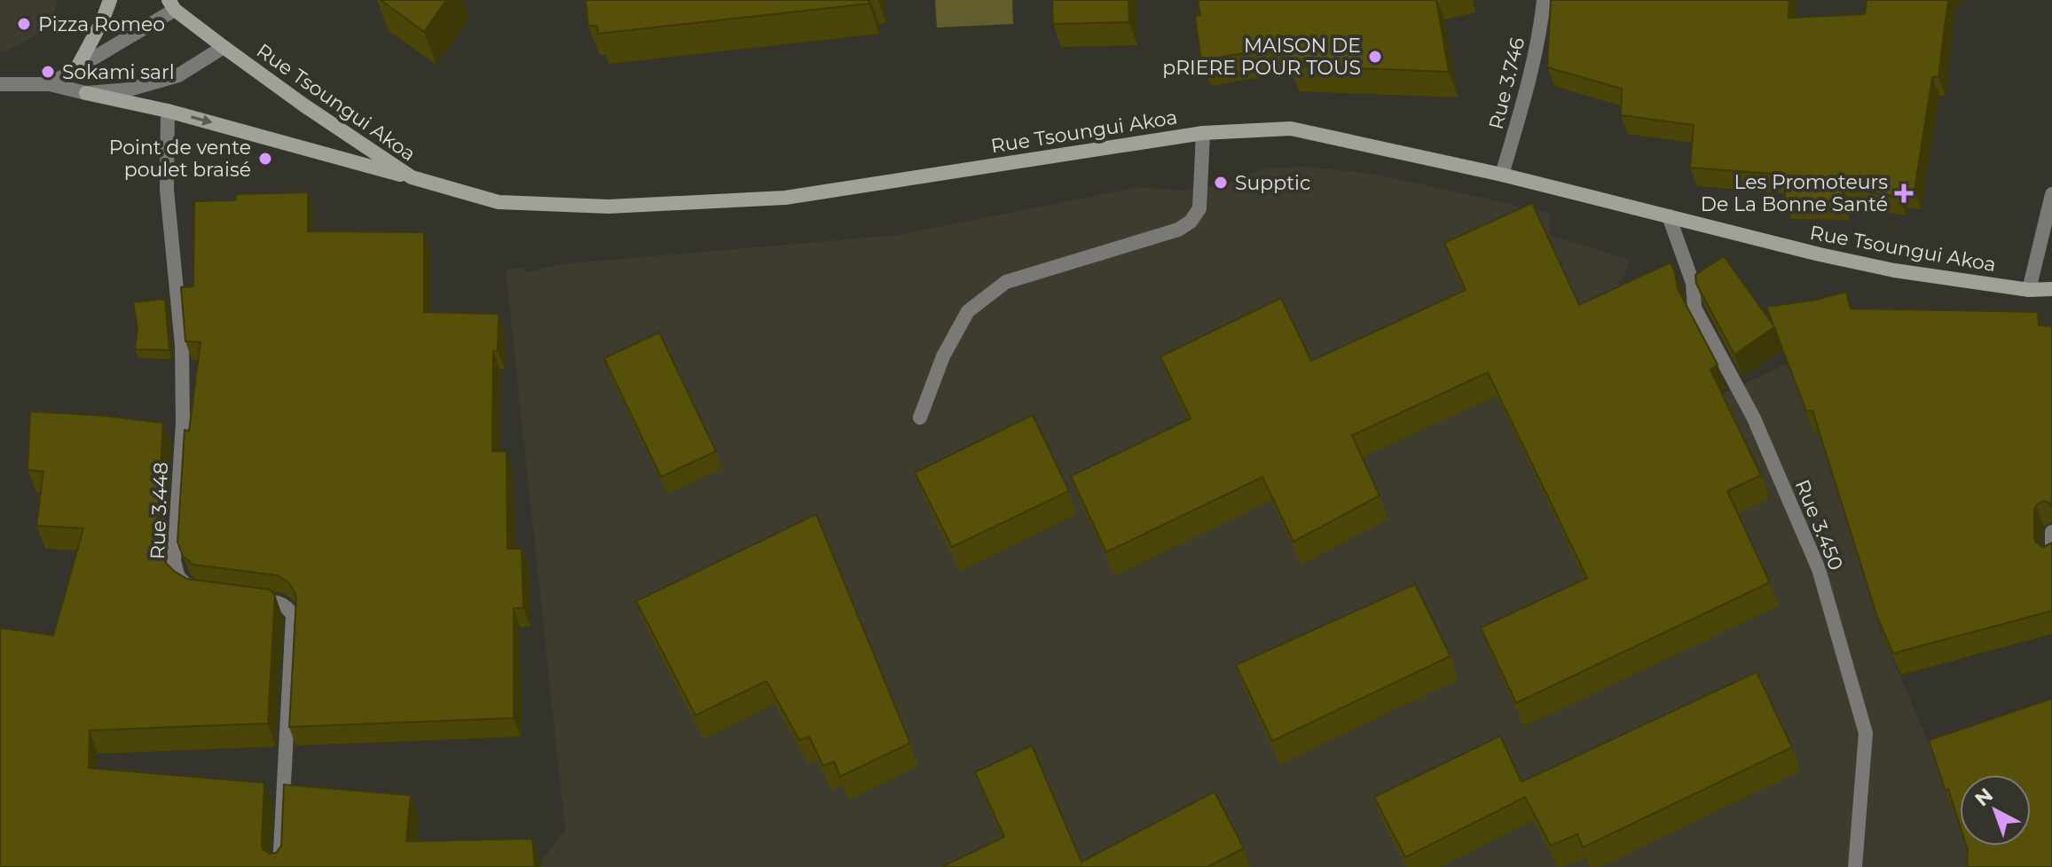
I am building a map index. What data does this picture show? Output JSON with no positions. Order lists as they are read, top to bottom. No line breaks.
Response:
{"streets":{"main road":["Rue Tsoungui Akoa"],"street":["Rue 3.746","Rue 3.448","Rue 3.450"]},"crossings":[["Rue 3.746","Rue Tsoungui Akoa"],["Rue Tsoungui Akoa","Rue 3.450"]],"places":{"other":["Pizza Romeo","MAISON DE pRIERE POUR TOUS","Sokami sarl","Point de vente poulet braisé","Supptic"],"health":["Les Promoteurs De La Bonne Santé"]},"north":"top left"}
